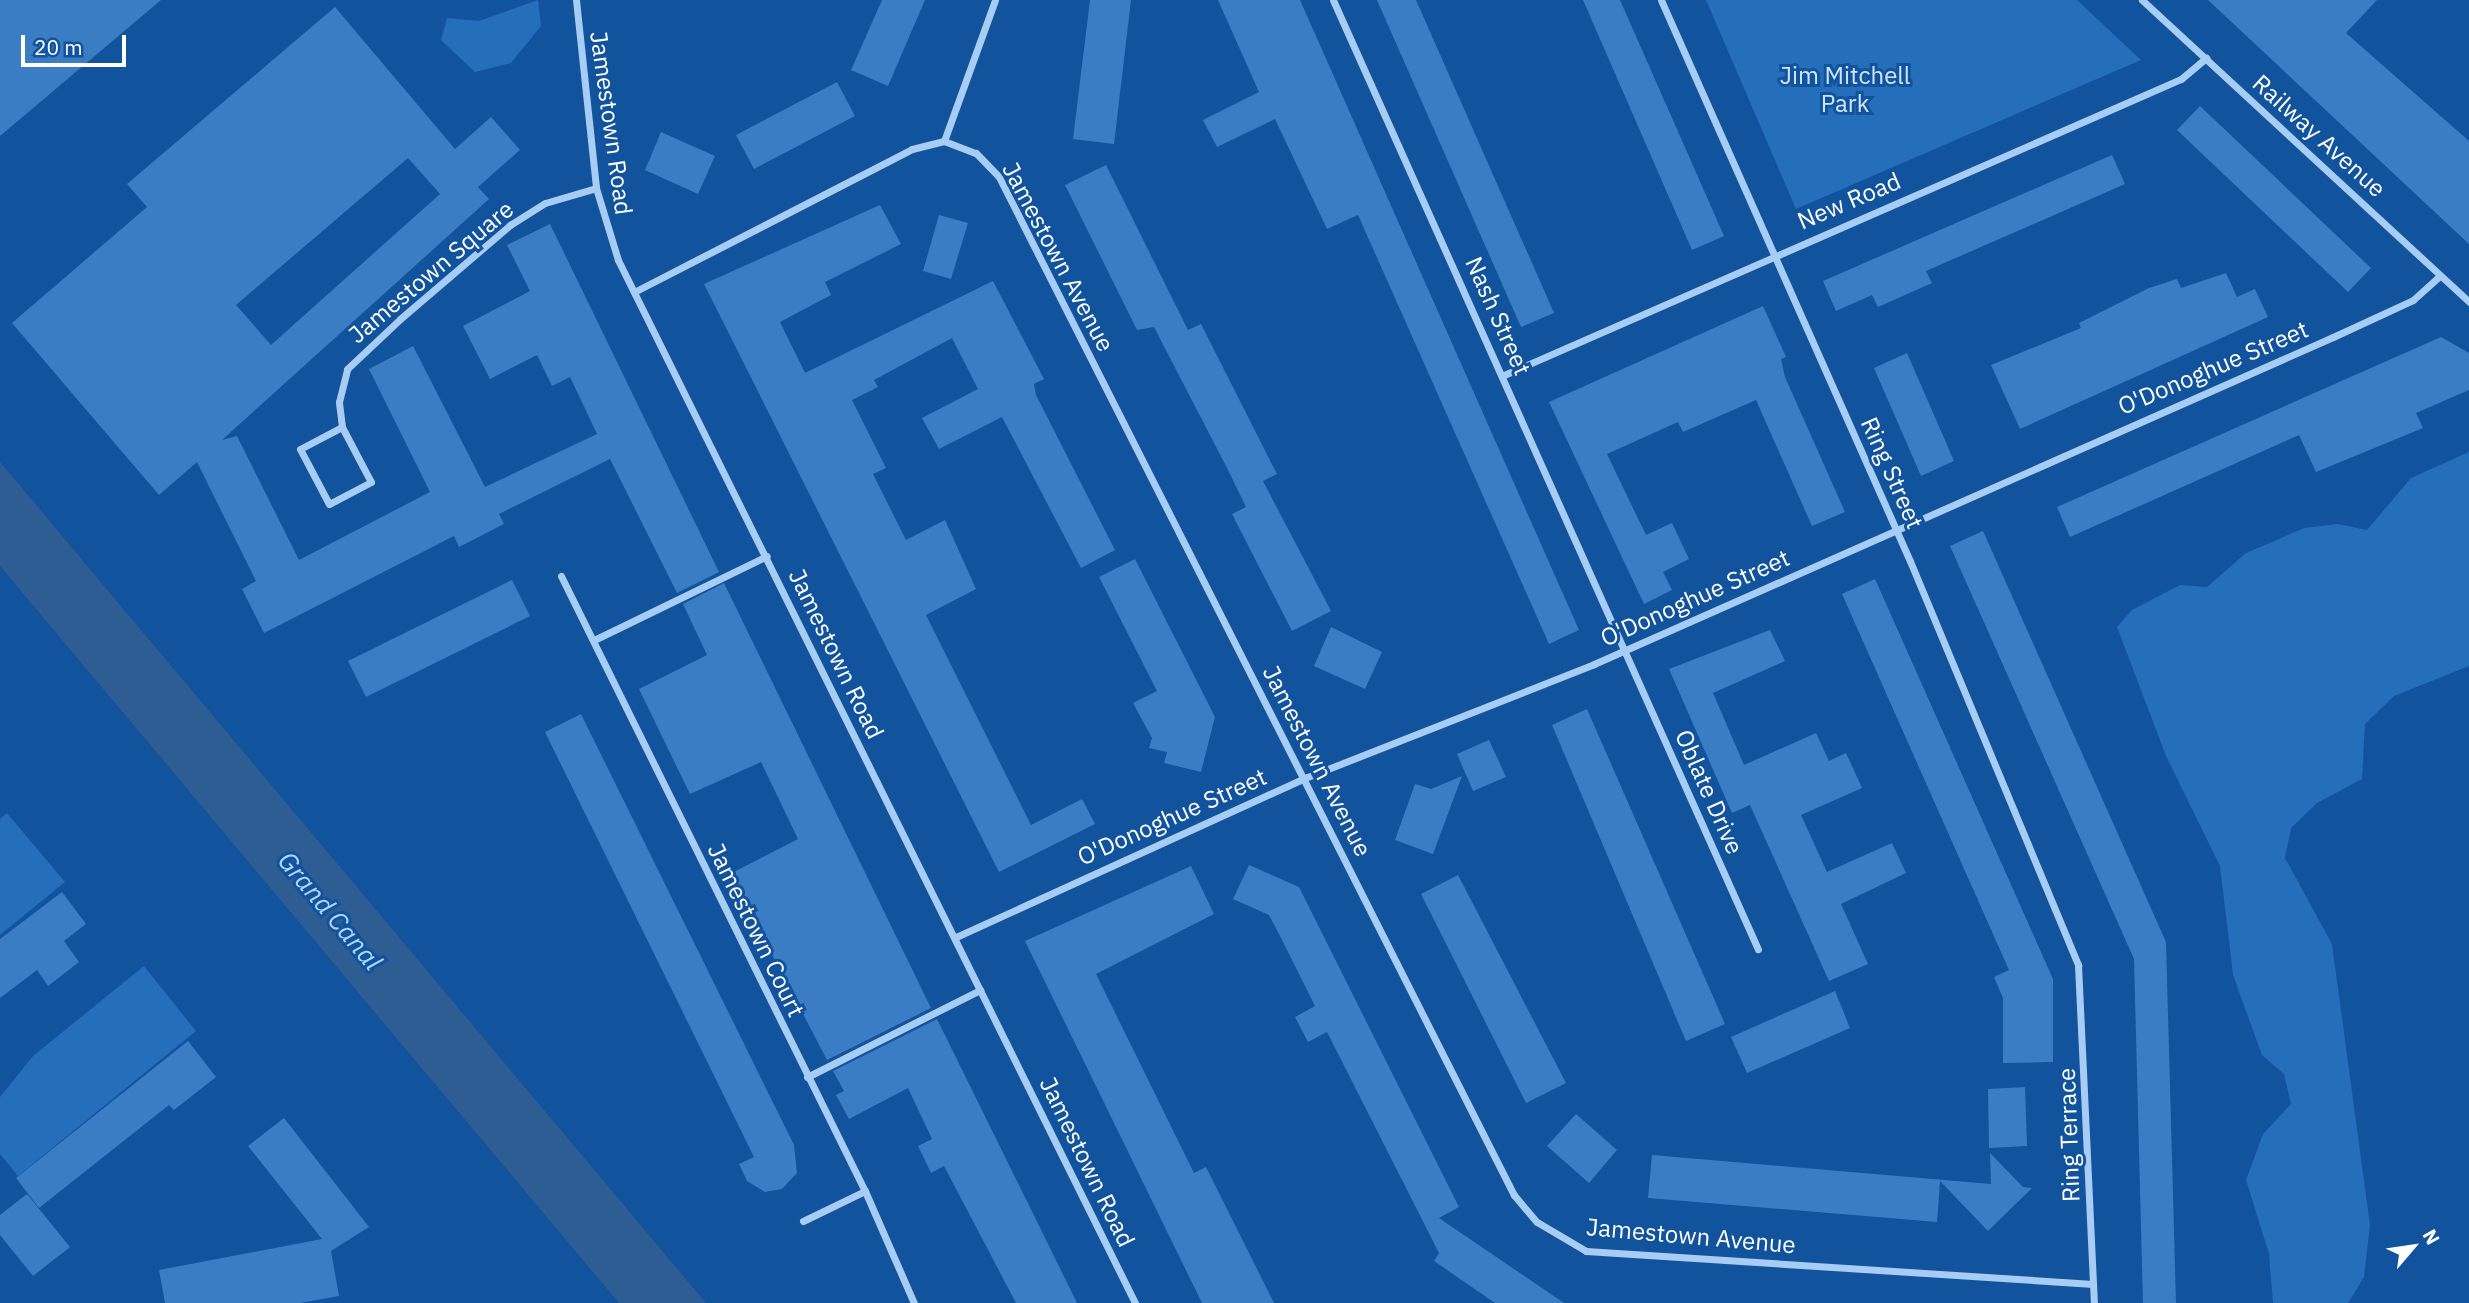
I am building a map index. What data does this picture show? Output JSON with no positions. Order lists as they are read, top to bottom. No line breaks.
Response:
{"streets":{"street":["Jamestown Road","Railway Avenue","New Road","Jamestown Avenue","Jamestown Square","Nash Street","O'Donoghue Street","Ring Street","Oblate Drive","Jamestown Court","Ring Terrace"]},"crossings":[["Jamestown Road","Jamestown Square"],["Jamestown Road","O'Donoghue Street"],["Railway Avenue","New Road"],["Railway Avenue","O'Donoghue Street"],["New Road","Nash Street"],["New Road","Ring Street"],["Jamestown Avenue","O'Donoghue Street"],["Jamestown Avenue","Ring Terrace"],["Nash Street","O'Donoghue Street"],["Nash Street","Oblate Drive"],["O'Donoghue Street","Ring Street"],["O'Donoghue Street","Oblate Drive"],["Ring Street","Ring Terrace"]],"water":["Grand Canal"],"parks":["Jim Mitchell Park"],"scale_bar":"20 m","north":"top right"}
